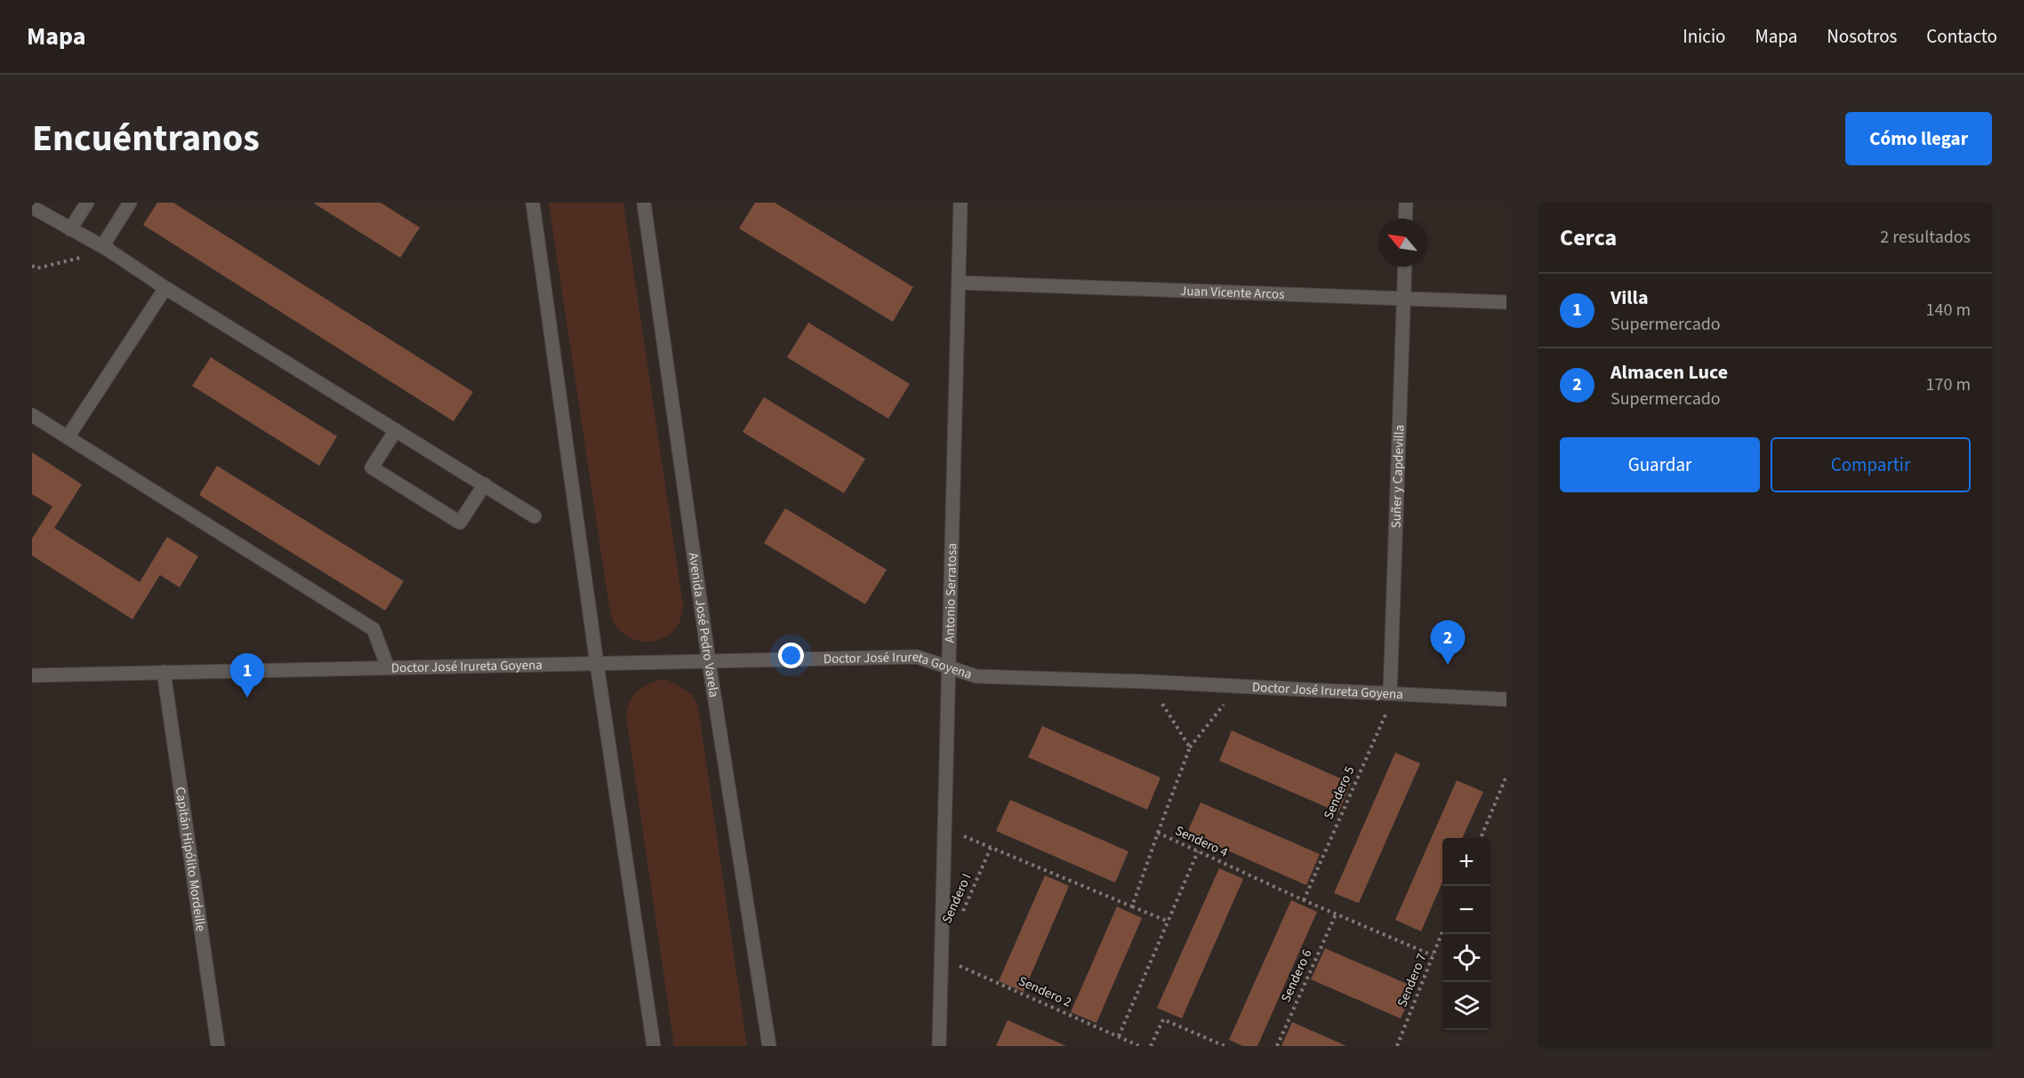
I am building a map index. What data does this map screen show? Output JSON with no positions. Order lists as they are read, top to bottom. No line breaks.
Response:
{"streets":{"street":["Juan Vicente Arcos","Suñer y Capdevilla","Antonio Serratosa","Avenida José Pedro Varela","Doctor José Irureta Goyena","Capitán Hipólito Mordeille"],"path":["Sendero 5","Sendero 4","Sendero I","Sendero 6","Sendero 7","Sendero 2"]},"crossings":[["Juan Vicente Arcos","Suñer y Capdevilla"],["Juan Vicente Arcos","Antonio Serratosa"],["Suñer y Capdevilla","Doctor José Irureta Goyena"],["Suñer y Capdevilla","Sendero 5"],["Antonio Serratosa","Doctor José Irureta Goyena"],["Antonio Serratosa","Sendero 2"],["Avenida José Pedro Varela","Doctor José Irureta Goyena"],["Doctor José Irureta Goyena","Sendero 5"],["Doctor José Irureta Goyena","Capitán Hipólito Mordeille"],["Sendero 5","Sendero 4"],["Sendero 4","Sendero 6"],["Sendero 4","Sendero 7"]],"north":"top left","page":{"header":"Mapa","nav":["Inicio","Mapa","Nosotros","Contacto"],"title":"Encuéntranos","buttons":["Cómo llegar",["Guardar","Compartir"]],"heading":["Cerca","2 resultados"],"list":[{"mark":"1","name":"Villa","note":"Supermercado","value":"140 m"},{"mark":"2","name":"Almacen Luce","note":"Supermercado","value":"170 m"}],"pins":["2","1"],"map_buttons":["+","−"]}}
